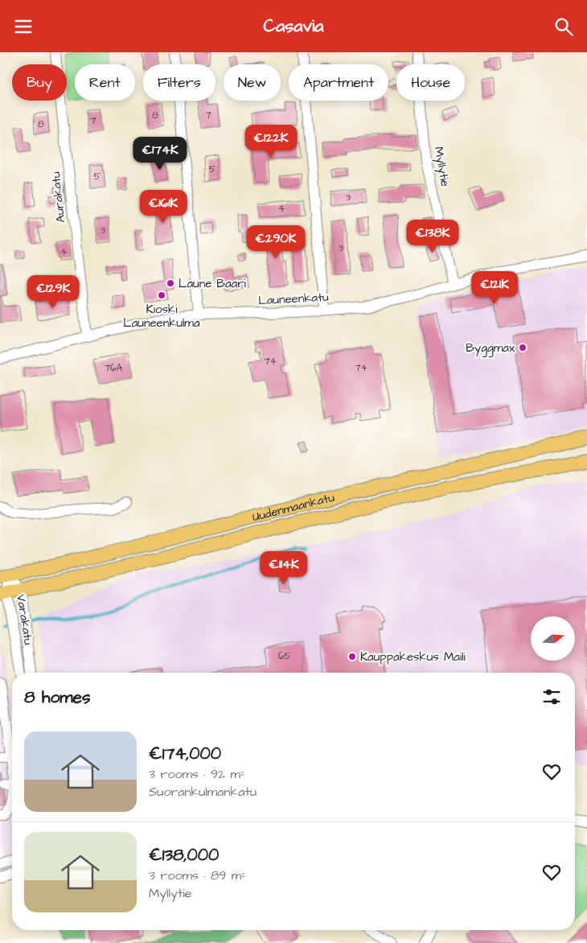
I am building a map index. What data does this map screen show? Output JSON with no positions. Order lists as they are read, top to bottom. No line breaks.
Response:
{"streets":{"main road":["Uudenmaankatu"],"street":["Myllytie","Aurakatu","Launeenkatu","Varakatu"]},"crossings":[["Myllytie","Launeenkatu"],["Aurakatu","Launeenkatu"],["Uudenmaankatu","Varakatu"]],"places":["Laune Baari","Kioski Launeenkulma","Byggmax","Kauppakeskus Maili"],"house_numbers":["8","7","7","8","5","5","3","4","3","3","4","74","76A","74","65"],"north":"right","page":{"header":"Casavia","chip":["Buy","Rent","Filters","New","Apartment","House"],"price":["€122K","€174K","€161K","€138K","€290K","€121K","€129K","€114K"],"heading":"8 homes","list":[{"name":"€174,000","note":"3 rooms · 92 m² · Suorankulmankatu"},{"name":"€138,000","note":"3 rooms · 89 m² · Myllytie"}]}}
